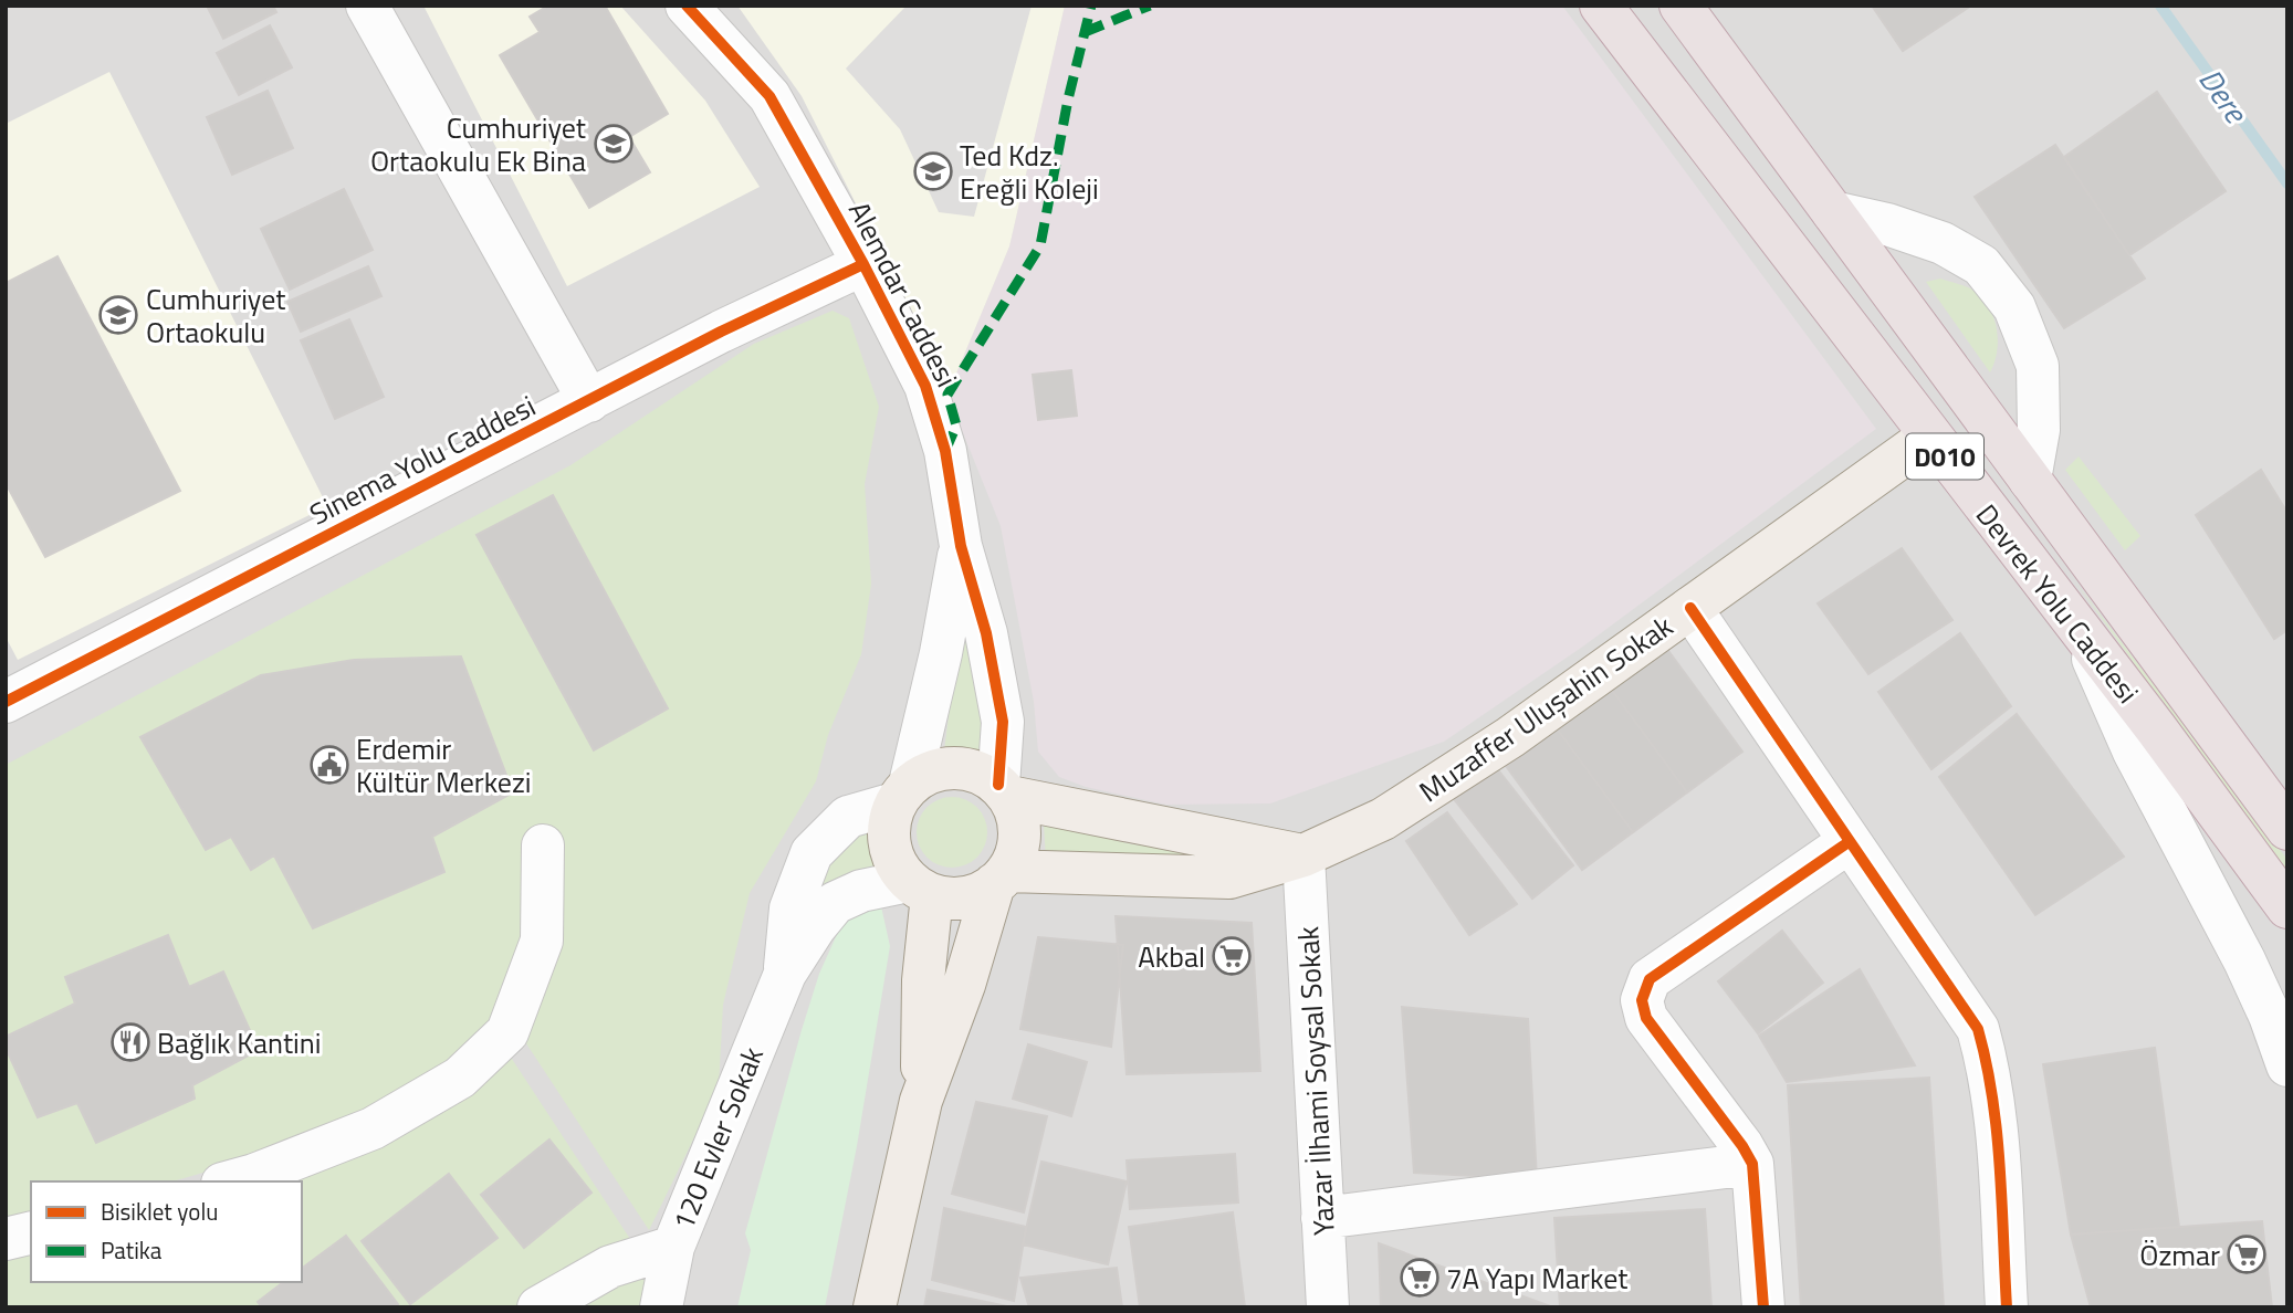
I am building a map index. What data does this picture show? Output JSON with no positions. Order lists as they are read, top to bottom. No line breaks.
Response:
{"streets":{"highway":["D010","Devrek Yolu Caddesi"],"main road":["Alemdar Caddesi","Muzaffer Uluşahin Sokak"],"street":["Sinema Yolu Caddesi","Yazar İlhami Soysal Sokak","120 Evler Sokak"]},"crossings":[["Alemdar Caddesi","Sinema Yolu Caddesi"],["Alemdar Caddesi","Muzaffer Uluşahin Sokak"],["Alemdar Caddesi","120 Evler Sokak"],["Devrek Yolu Caddesi","Muzaffer Uluşahin Sokak"],["Muzaffer Uluşahin Sokak","Yazar İlhami Soysal Sokak"],["Muzaffer Uluşahin Sokak","120 Evler Sokak"]],"water":["Dere"],"places":{"school or university":["Cumhuriyet Ortaokulu Ek Bina","Ted Kdz. Ereğli Koleji","Cumhuriyet Ortaokulu"],"public building":["Erdemir Kültür Merkezi"],"supermarket":["Akbal","Özmar","7A Yapı Market"],"restaurant":["Bağlık Kantini"]},"legend":["Bisiklet yolu","Patika"]}
